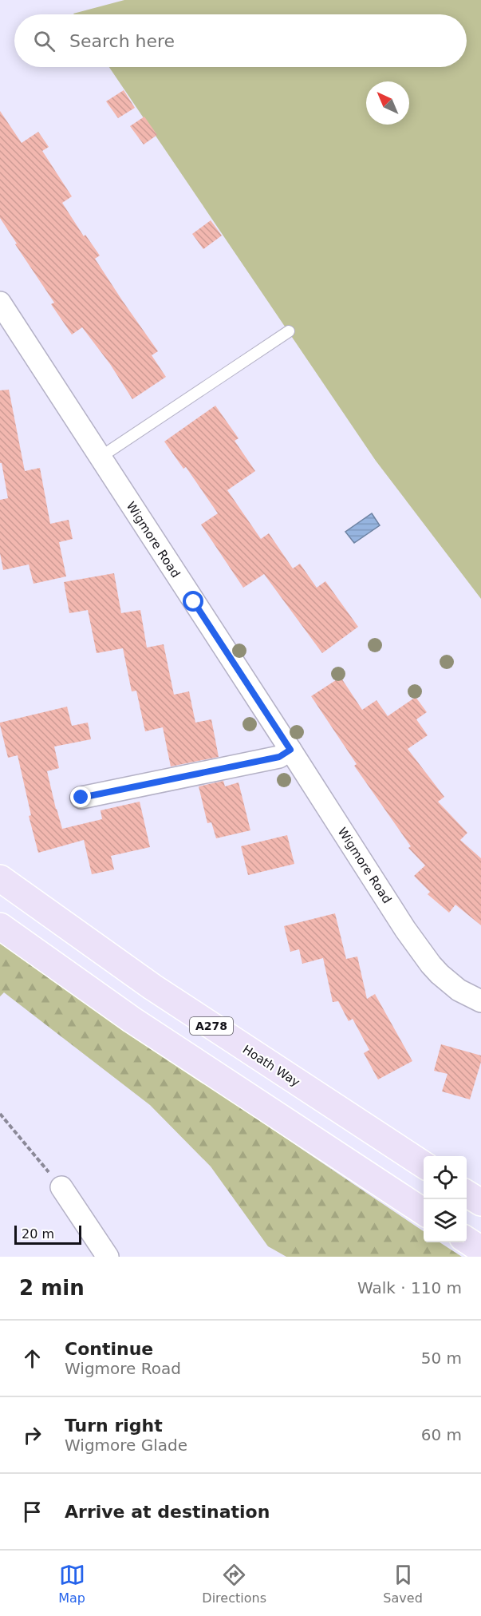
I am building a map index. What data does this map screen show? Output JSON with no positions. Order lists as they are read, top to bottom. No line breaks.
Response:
{"streets":{"main road":["A278","Hoath Way"],"street":["Wigmore Road"]},"scale_bar":"20 m","north":"top left","page":{"search":"Search here","scale":"20 m","heading":["2 min","Walk · 110 m"],"list":[["Continue","Wigmore Road","50 m"],["Turn right","Wigmore Glade","60 m"],"Arrive at destination"],"nav":["Map","Directions","Saved"]}}
